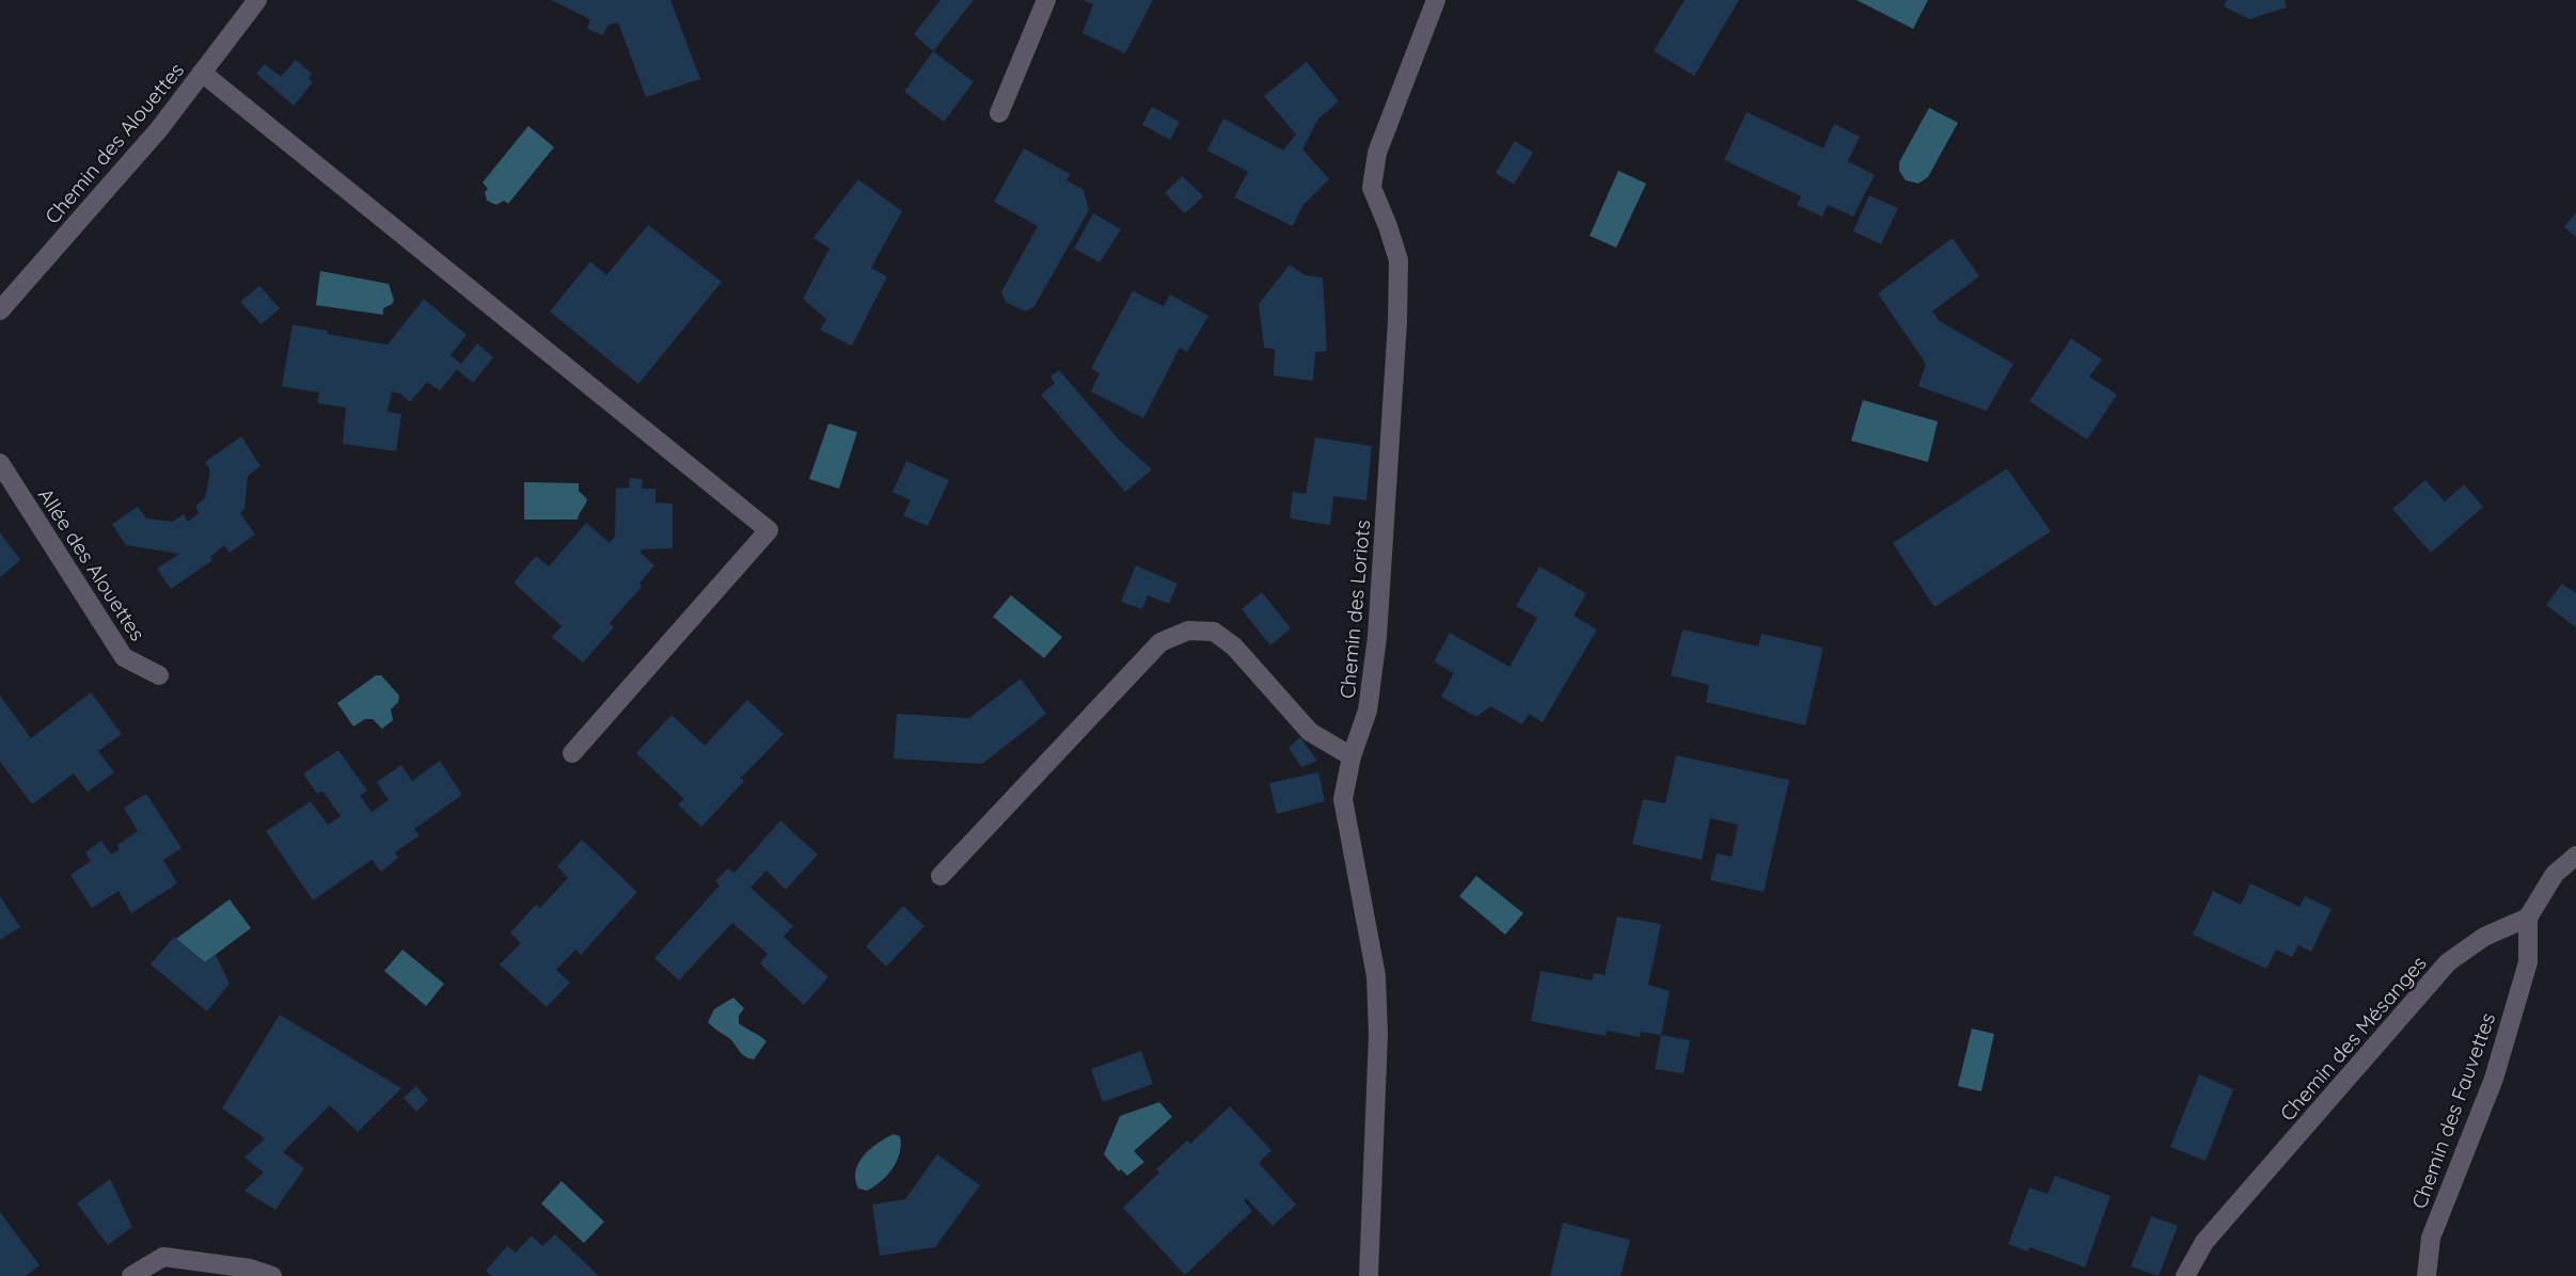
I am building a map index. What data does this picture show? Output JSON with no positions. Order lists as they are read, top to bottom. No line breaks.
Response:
{"streets":{"street":["Chemin des Alouettes","Allée des Alouettes","Chemin des Loriots","Chemin des Mésanges","Chemin des Fauvettes"]},"crossings":[["Chemin des Mésanges","Chemin des Fauvettes"]]}
